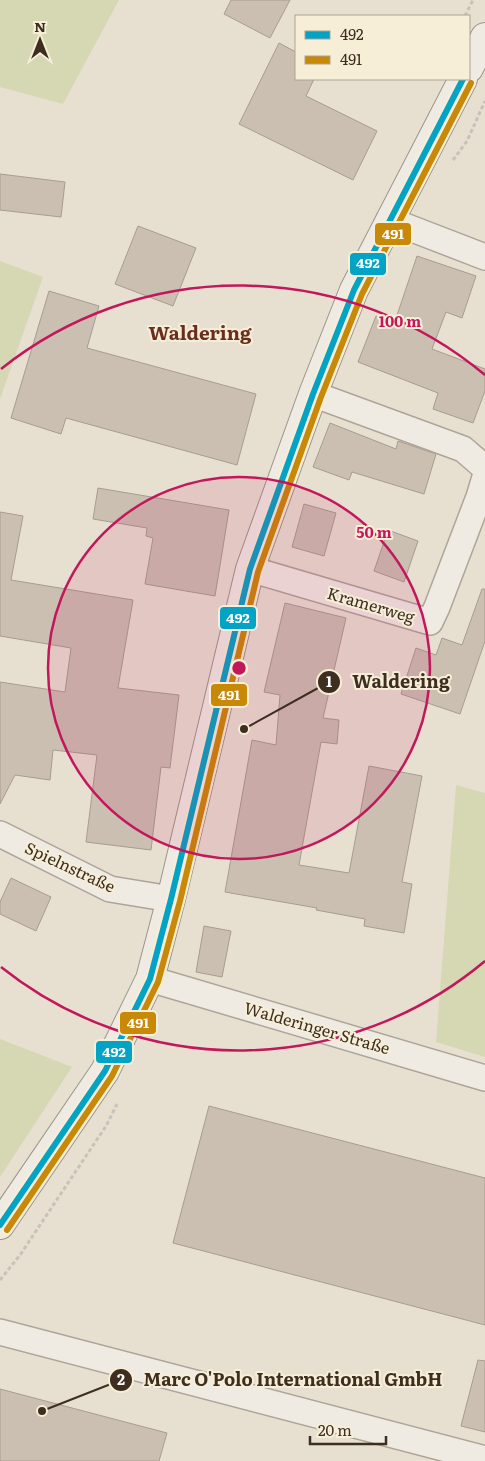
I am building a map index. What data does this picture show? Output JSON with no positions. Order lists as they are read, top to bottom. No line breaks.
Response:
{"streets":{"street":["Kramerweg","Spielnstraße","Walderinger Straße"]},"districts":["Waldering"],"places":["Waldering","Marc O'Polo International GmbH"],"lines":["transit line 492","transit line 491"],"legend":["492","491"],"scale_bar":"20 m","north":"top","rings":["100 m","50 m"]}
